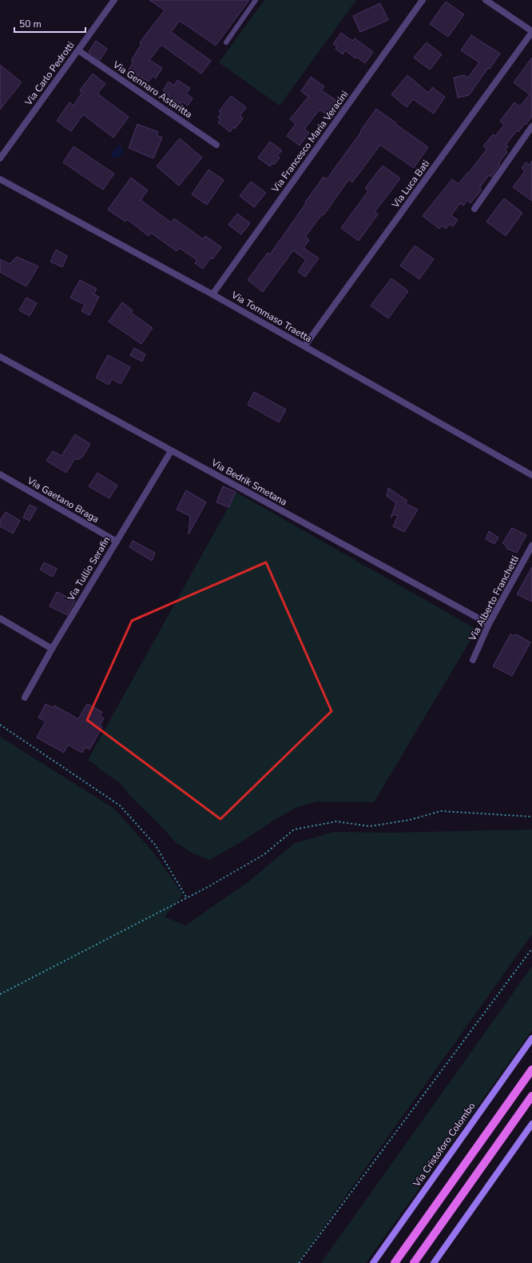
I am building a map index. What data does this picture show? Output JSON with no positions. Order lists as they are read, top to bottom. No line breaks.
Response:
{"streets":{"street":["Via Carlo Pedrotti","Via Gennaro Astaritta","Via Francesco Maria Veracini","Via Luca Bati","Via Tommaso Traetta","Via Bedrik Smetana","Via Gaetano Braga","Via Tullio Serafin","Via Alberto Franchetti","Via Cristoforo Colombo"]},"crossings":[["Via Carlo Pedrotti","Via Gennaro Astaritta"],["Via Francesco Maria Veracini","Via Tommaso Traetta"],["Via Luca Bati","Via Tommaso Traetta"],["Via Bedrik Smetana","Via Tullio Serafin"],["Via Bedrik Smetana","Via Alberto Franchetti"],["Via Gaetano Braga","Via Tullio Serafin"]],"scale_bar":"50 m"}
